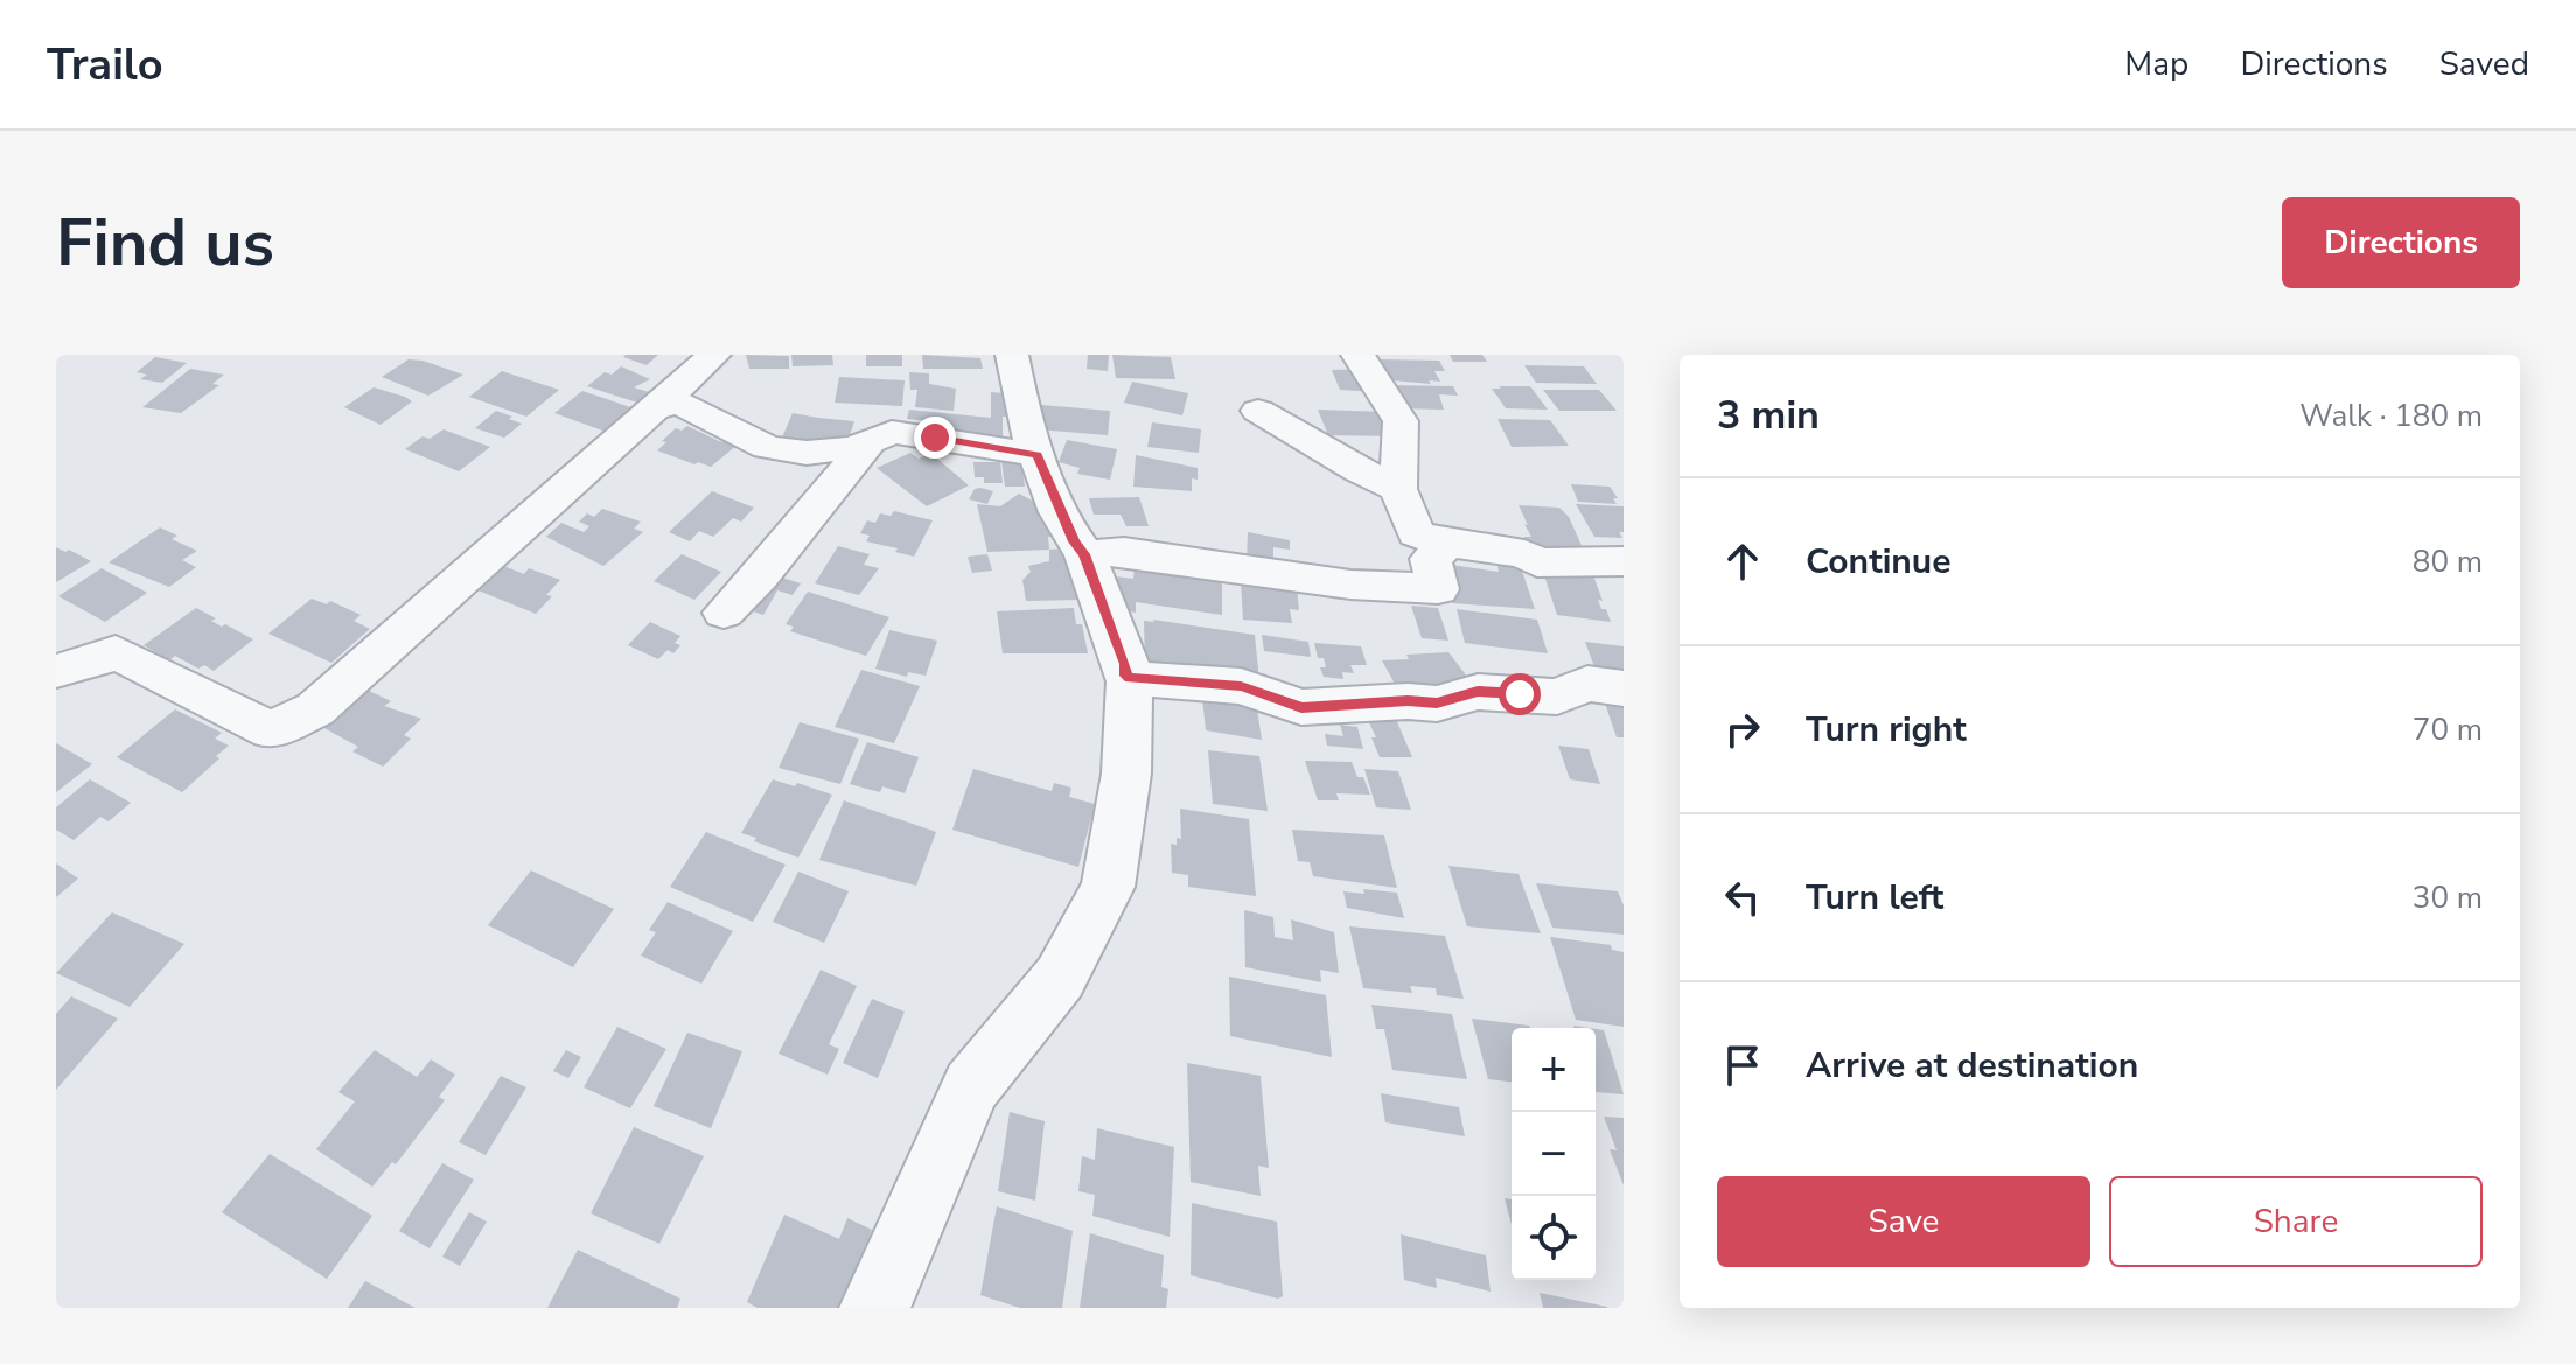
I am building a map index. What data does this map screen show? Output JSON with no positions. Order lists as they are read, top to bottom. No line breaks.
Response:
{"page":{"header":"Trailo","nav":["Map","Directions","Saved"],"buttons":["Directions",["Save","Share"]],"title":"Find us","heading":["3 min","Walk · 180 m"],"list":[["Continue","80 m"],["Turn right","70 m"],["Turn left","30 m"],"Arrive at destination"],"map_buttons":["+","−"]}}
